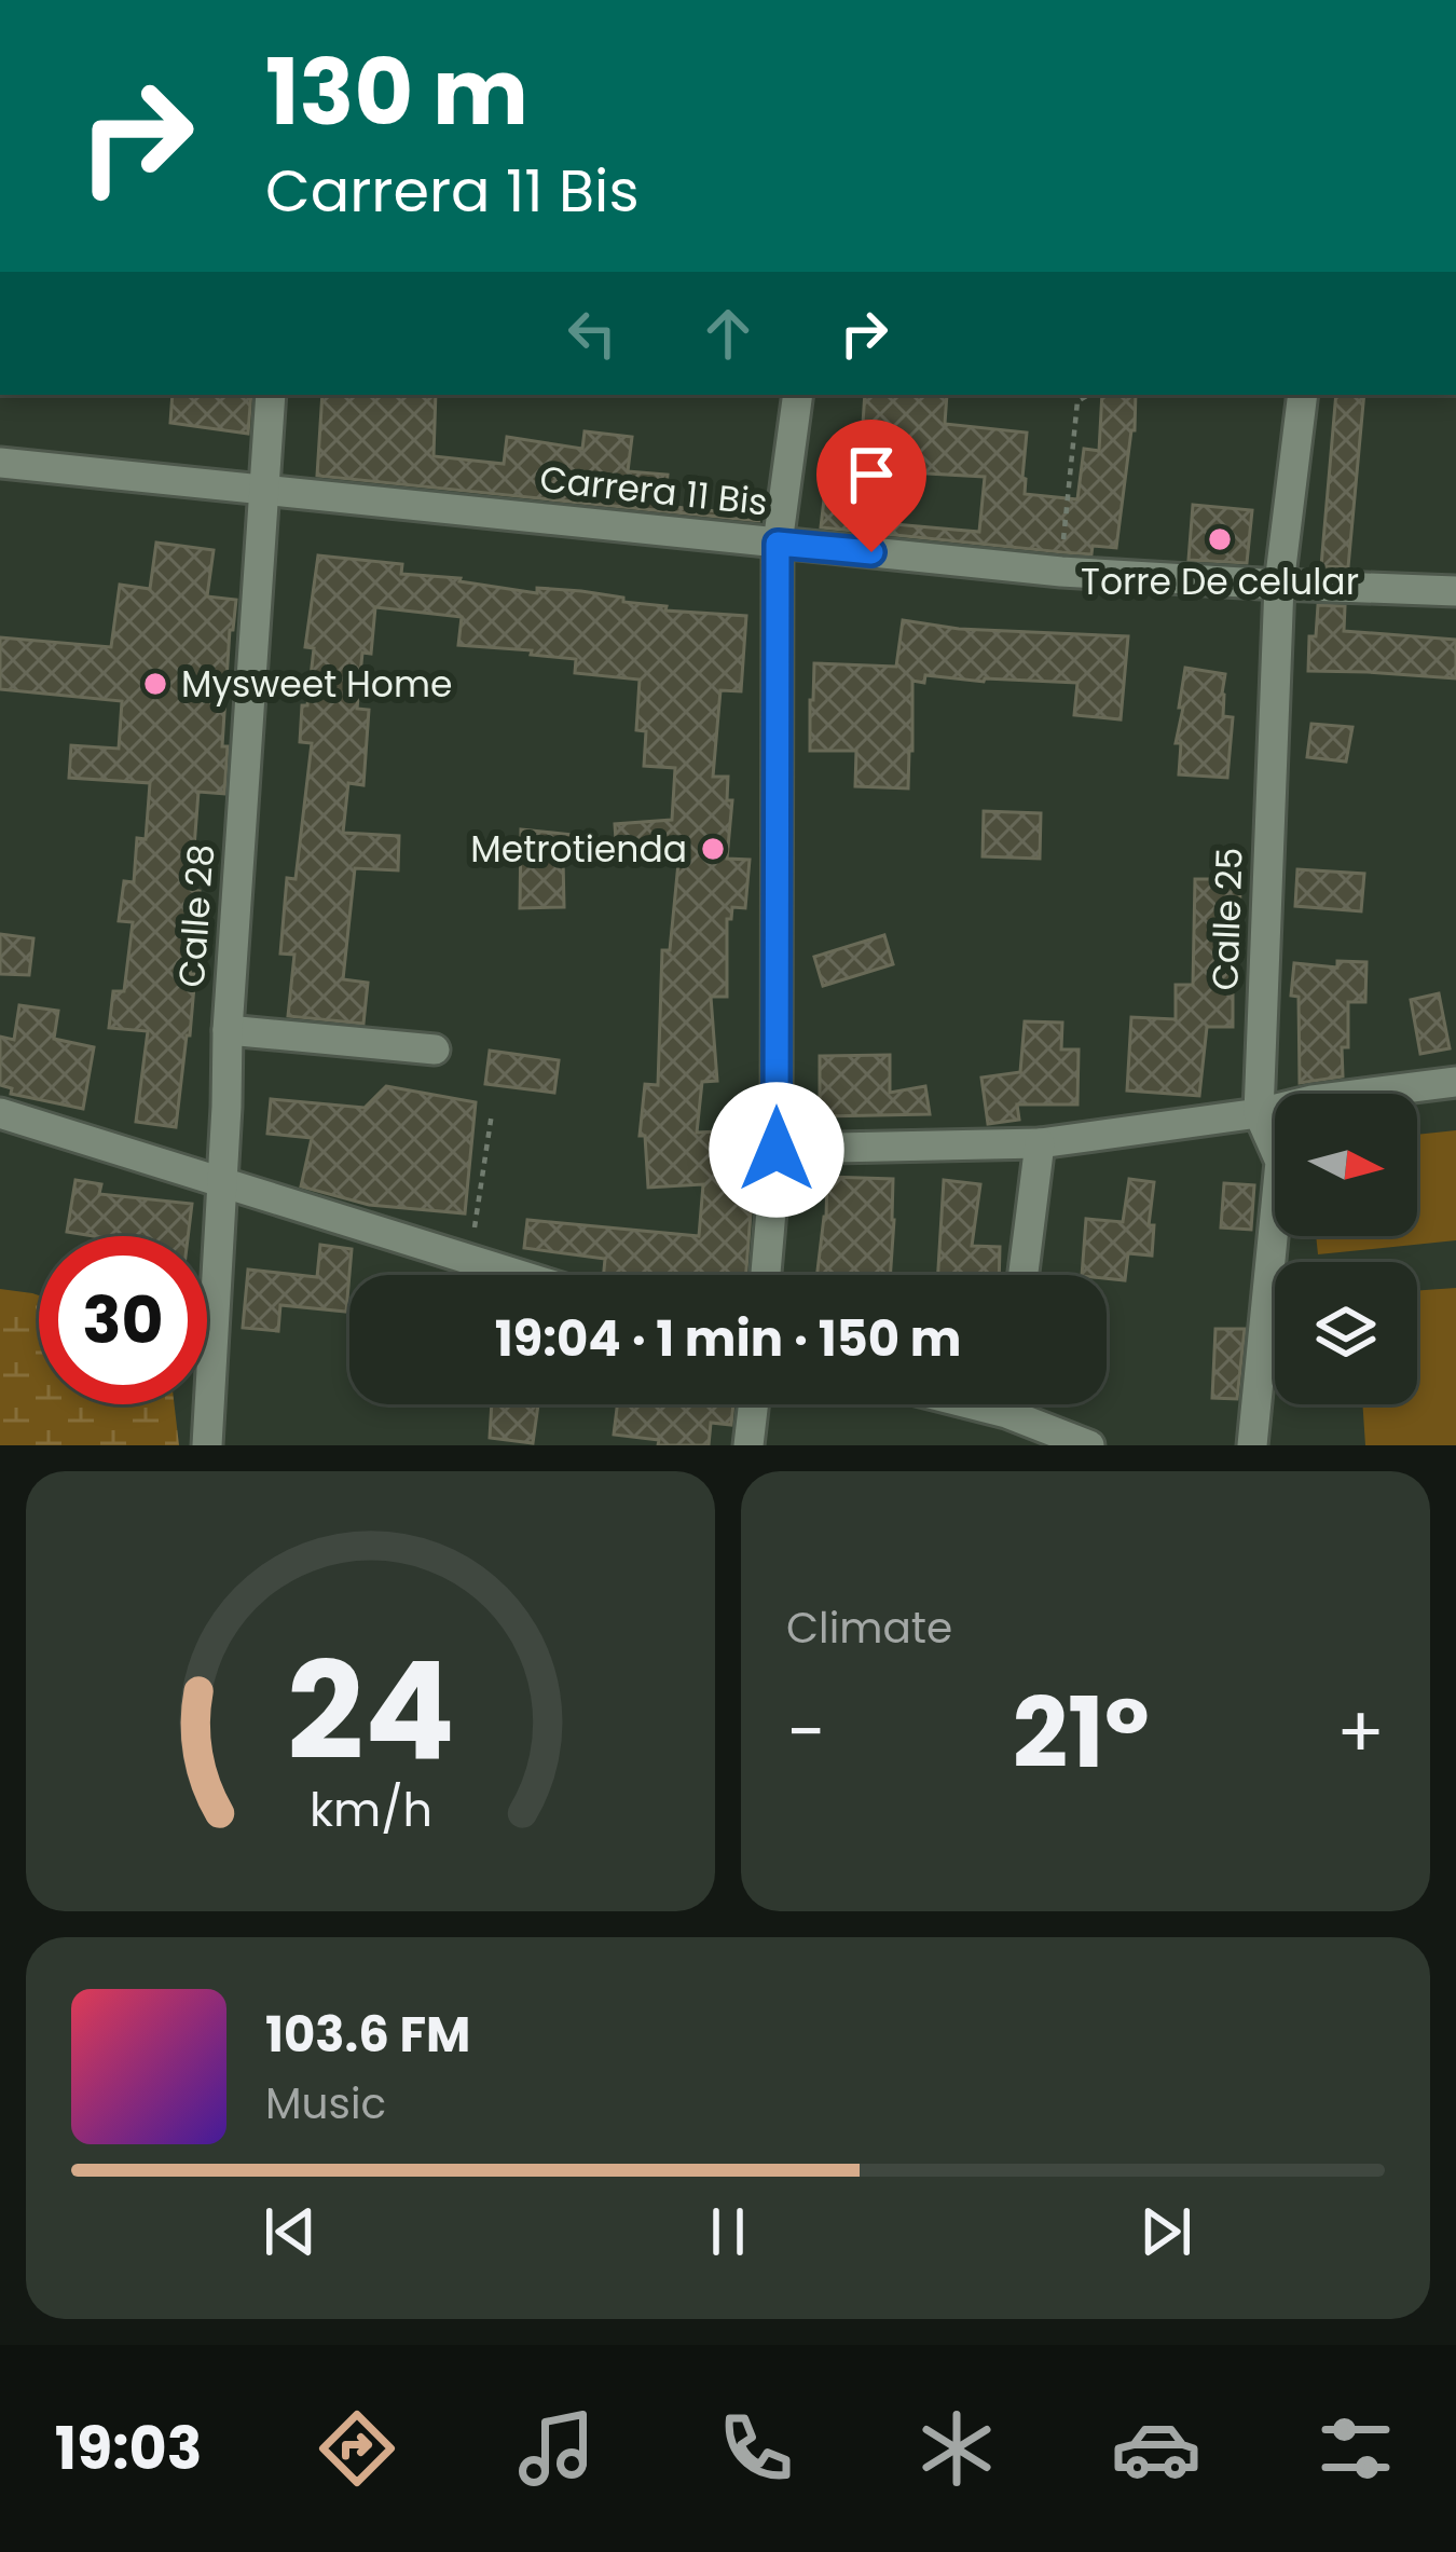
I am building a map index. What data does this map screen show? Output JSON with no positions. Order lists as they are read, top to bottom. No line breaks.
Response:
{"streets":{"street":["Carrera 11 Bis","Calle 28","Calle 25"]},"crossings":[["Carrera 11 Bis","Calle 28"],["Carrera 11 Bis","Calle 25"]],"places":["Torre De celular","Mysweet Home","Metrotienda"],"north":"right","page":{"turn":["130 m","Carrera 11 Bis"],"limit":"30","trip":"19:04 · 1 min · 150 m","tile":"Climate","heat":["−","21°","+"],"song":["103.6 FM","Music"],"tabs":"19:03","gauge":["24","km/h"]}}
